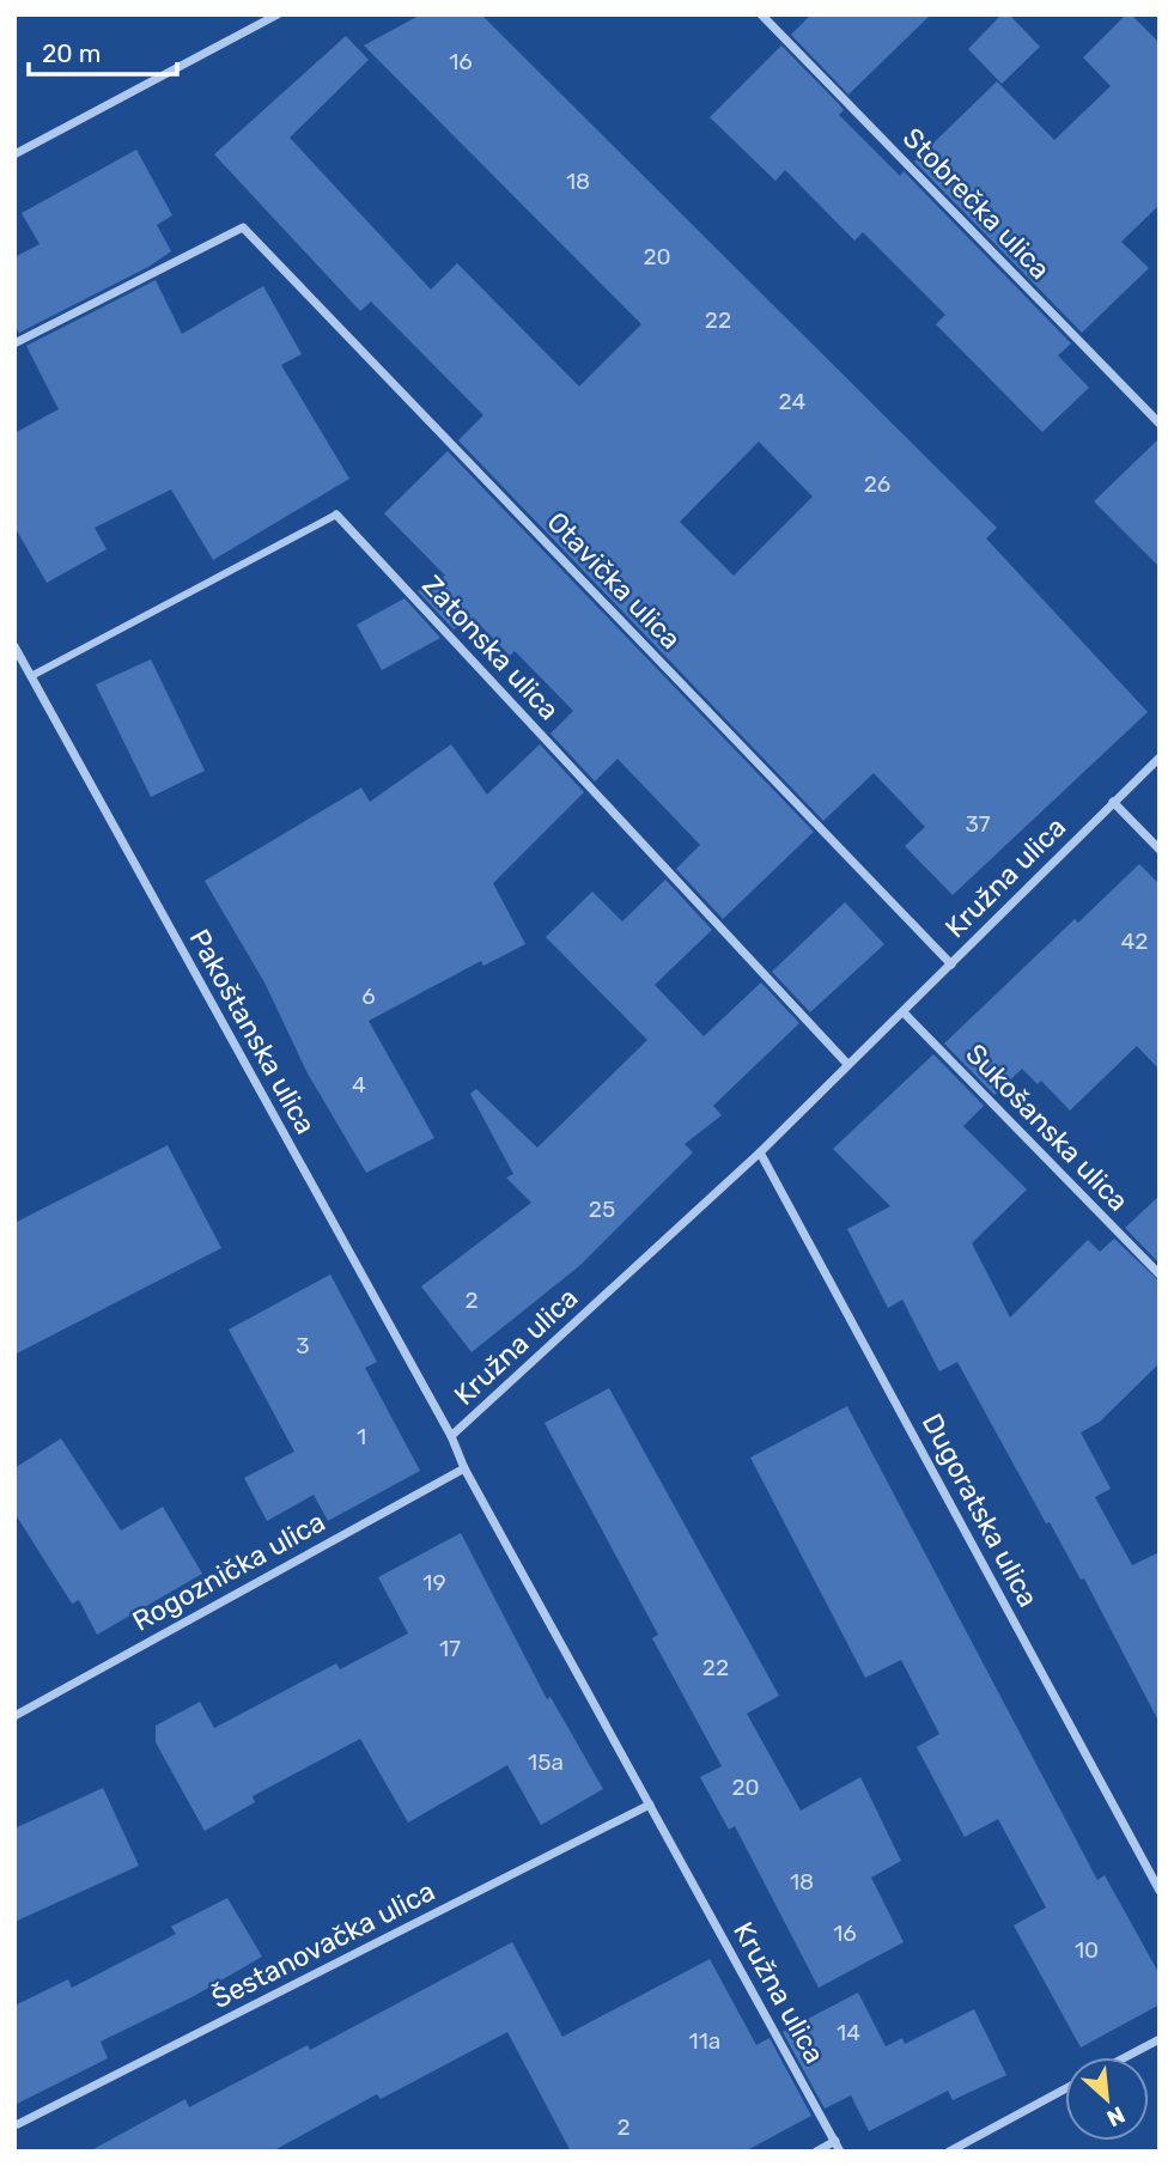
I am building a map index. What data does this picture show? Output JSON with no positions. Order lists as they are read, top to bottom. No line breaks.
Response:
{"streets":{"street":["Stobrečka ulica","Otavička ulica","Zatonska ulica","Kružna ulica","Pakoštanska ulica","Sukošanska ulica","Dugoratska ulica","Rogoznička ulica","Šestanovačka ulica"]},"crossings":[["Otavička ulica","Kružna ulica"],["Zatonska ulica","Kružna ulica"],["Zatonska ulica","Pakoštanska ulica"],["Kružna ulica","Pakoštanska ulica"],["Kružna ulica","Sukošanska ulica"],["Kružna ulica","Dugoratska ulica"],["Kružna ulica","Rogoznička ulica"],["Kružna ulica","Šestanovačka ulica"]],"house_numbers":["16","18","20","22","24","26","37","42","6","4","25","2","3","1","19","17","22","15a","20","18","16","10","14","11a","2"],"scale_bar":"20 m","north":"bottom right"}
